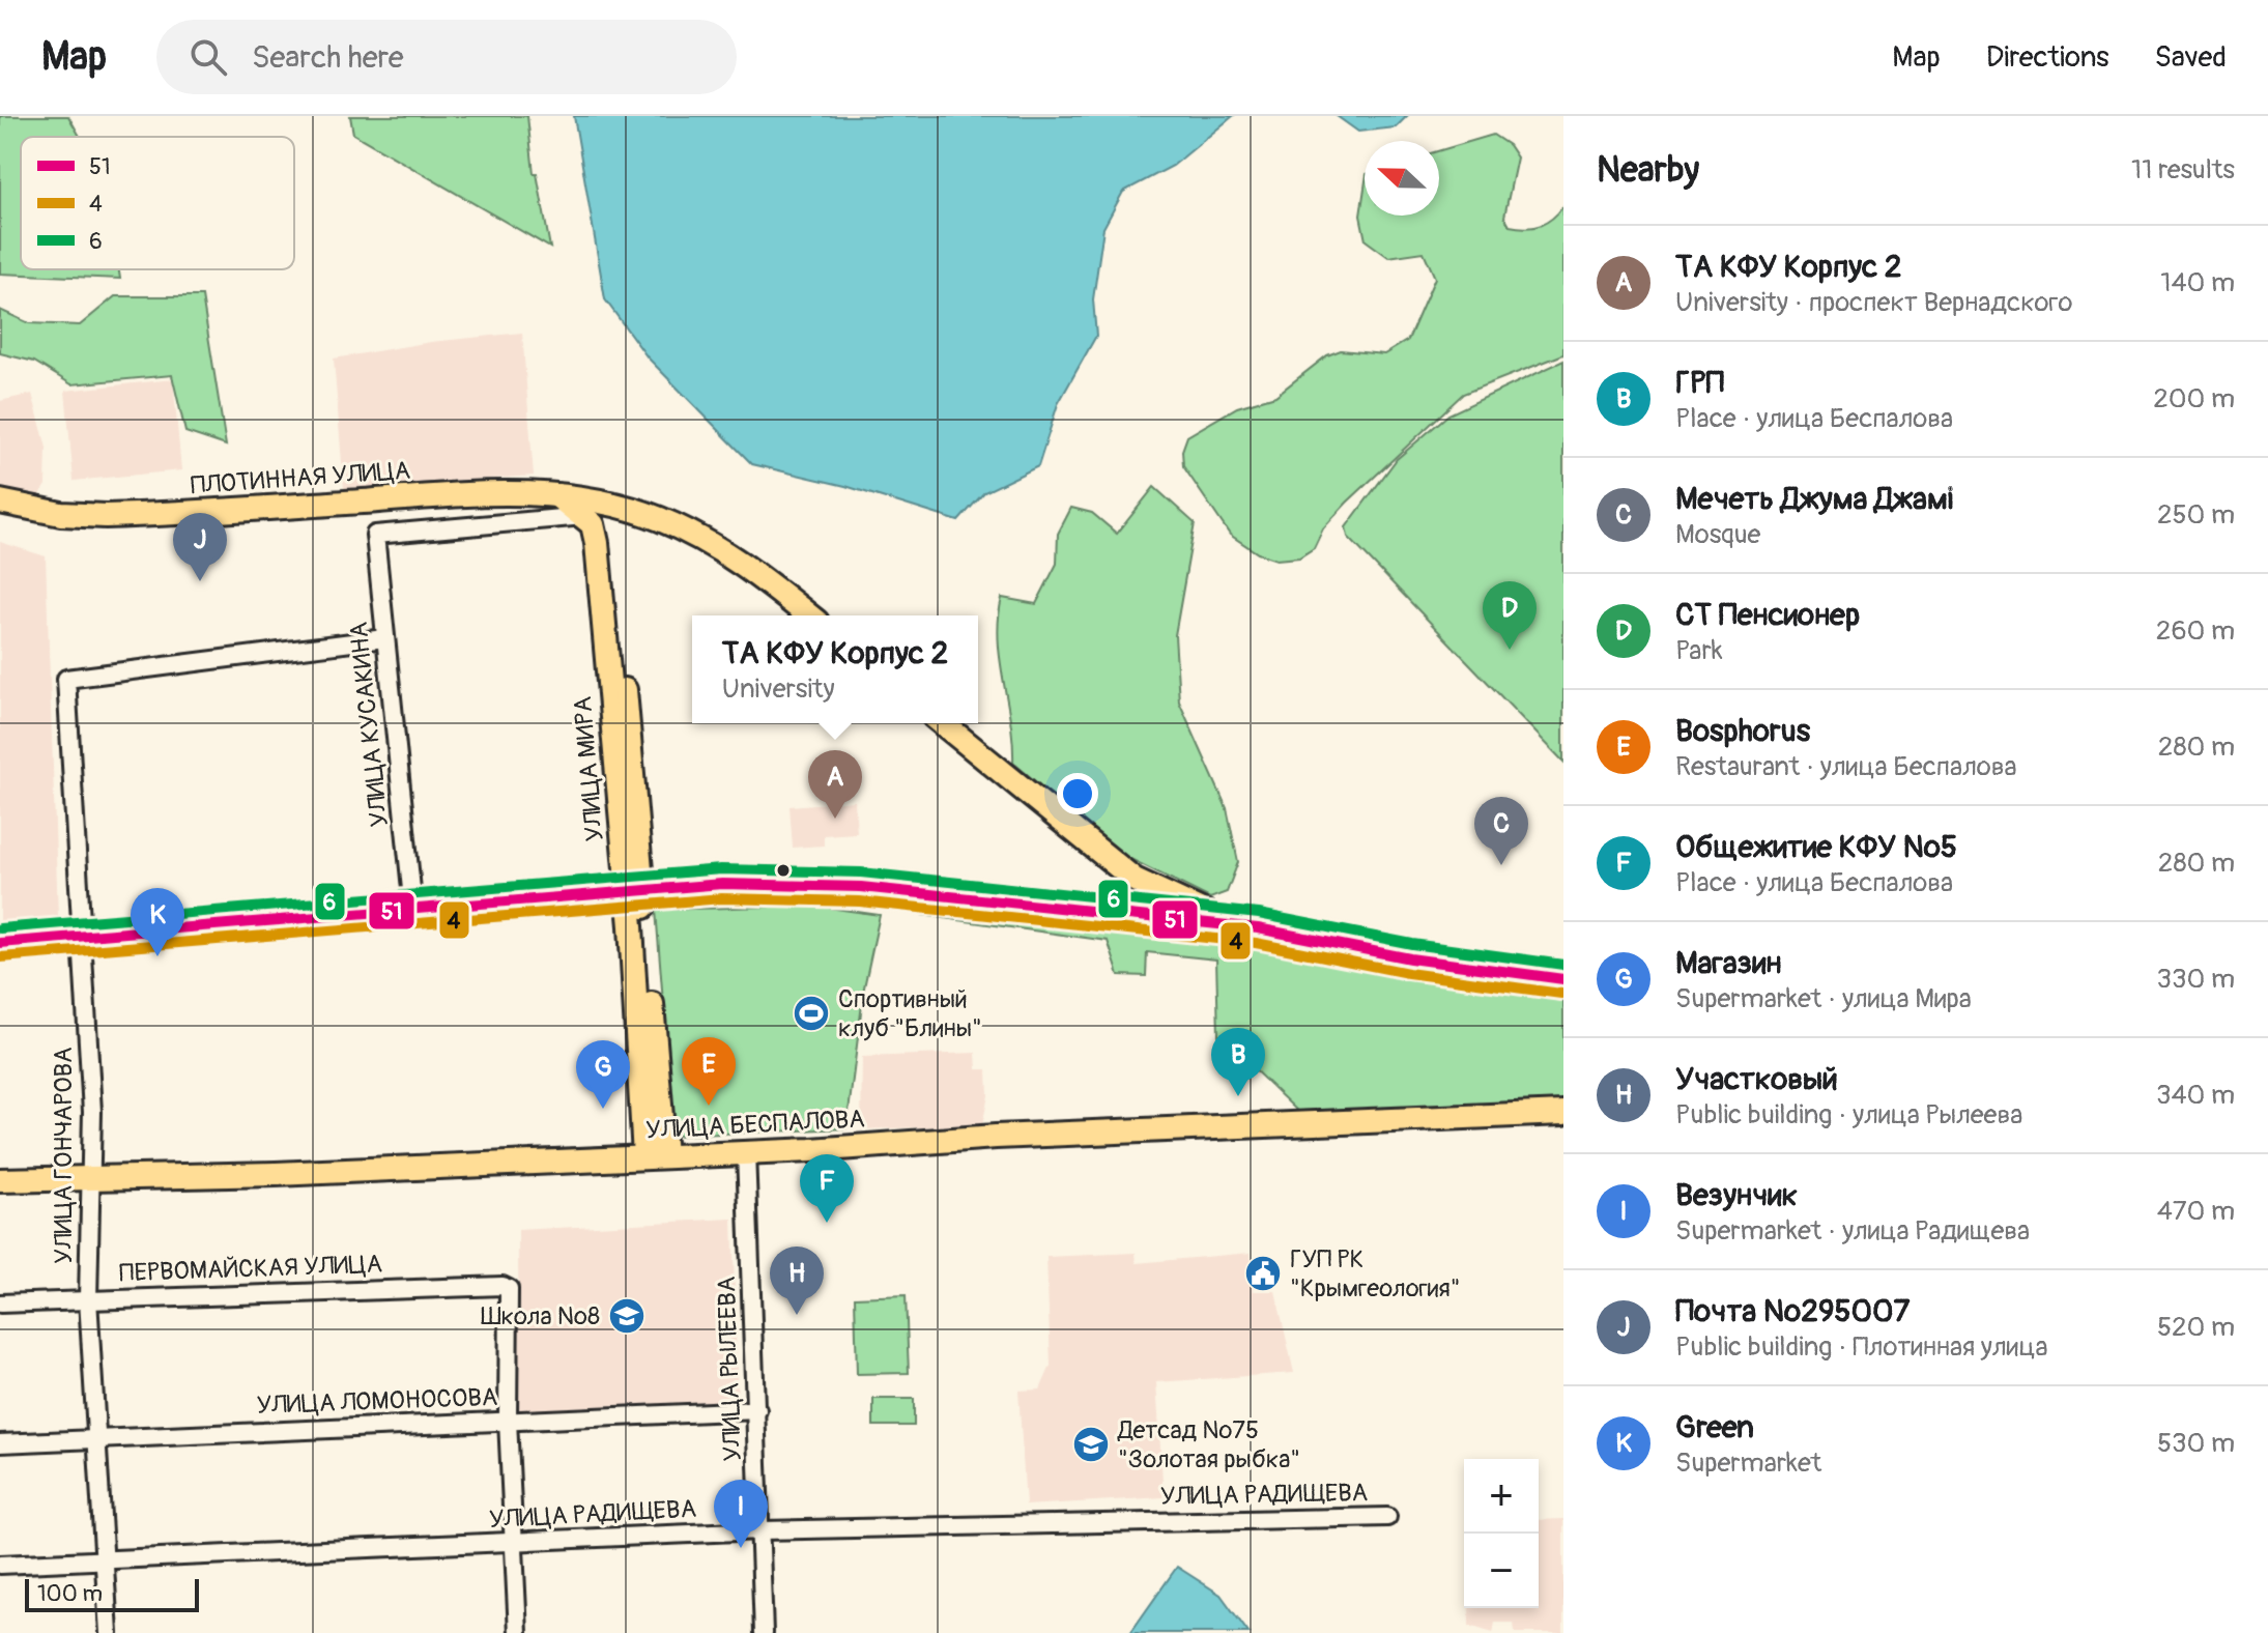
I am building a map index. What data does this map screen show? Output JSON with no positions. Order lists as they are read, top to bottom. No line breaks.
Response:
{"streets":{"main road":["ПЛОТИННАЯ УЛИЦА","УЛИЦА МИРА","УЛИЦА БЕСПАЛОВА"],"street":["УЛИЦА КУСАКИНА","УЛИЦА ГОНЧАРОВА","ПЕРВОМАЙСКАЯ УЛИЦА","УЛИЦА РЫЛЕЕВА","УЛИЦА ЛОМОНОСОВА","УЛИЦА РАДИЩЕВА"]},"crossings":[["ПЛОТИННАЯ УЛИЦА","УЛИЦА МИРА"],["УЛИЦА КУСАКИНА","УЛИЦА МИРА"],["УЛИЦА КУСАКИНА","УЛИЦА ГОНЧАРОВА"],["УЛИЦА МИРА","УЛИЦА БЕСПАЛОВА"],["УЛИЦА БЕСПАЛОВА","УЛИЦА ГОНЧАРОВА"],["УЛИЦА БЕСПАЛОВА","УЛИЦА РЫЛЕЕВА"],["УЛИЦА ГОНЧАРОВА","ПЕРВОМАЙСКАЯ УЛИЦА"],["УЛИЦА ГОНЧАРОВА","УЛИЦА ЛОМОНОСОВА"],["УЛИЦА ГОНЧАРОВА","УЛИЦА РАДИЩЕВА"],["ПЕРВОМАЙСКАЯ УЛИЦА","УЛИЦА ЛОМОНОСОВА"],["УЛИЦА РЫЛЕЕВА","УЛИЦА ЛОМОНОСОВА"],["УЛИЦА РЫЛЕЕВА","УЛИЦА РАДИЩЕВА"]],"places":{"sports":["Спортивный клуб \"Блины\""],"public building":["ГУП РК \"Крымгеология\""],"school or university":["Школа №8","Детсад №75 \"Золотая рыбка\""]},"lines":["transit line 6","transit line 51","transit line 4"],"legend":["51","4","6"],"scale_bar":"100 m","north":"left","page":{"header":"Map","search":"Search here","nav":["Map","Directions","Saved"],"heading":["Nearby","11 results"],"list":[{"mark":"A","name":"ТА КФУ Корпус 2","note":"University · проспект Вернадского","value":"140 m"},{"mark":"B","name":"ГРП","note":"Place · улица Беспалова","value":"200 m"},{"mark":"C","name":"Мечеть Джума Джамі","note":"Mosque","value":"250 m"},{"mark":"D","name":"СТ Пенсионер","note":"Park","value":"260 m"},{"mark":"E","name":"Bosphorus","note":"Restaurant · улица Беспалова","value":"280 m"},{"mark":"F","name":"Общежитие КФУ №5","note":"Place · улица Беспалова","value":"280 m"},{"mark":"G","name":"Магазин","note":"Supermarket · улица Мира","value":"330 m"},{"mark":"H","name":"Участковый","note":"Public building · улица Рылеева","value":"340 m"},{"mark":"I","name":"Везунчик","note":"Supermarket · улица Радищева","value":"470 m"},{"mark":"J","name":"Почта №295007","note":"Public building · Плотинная улица","value":"520 m"},{"mark":"K","name":"Green","note":"Supermarket","value":"530 m"}],"pins":["J","D","A","C","K","B","E","G","F","H","I"],"popup":["ТА КФУ Корпус 2","University"],"map_buttons":["+","−"],"scale":"100 m"}}
